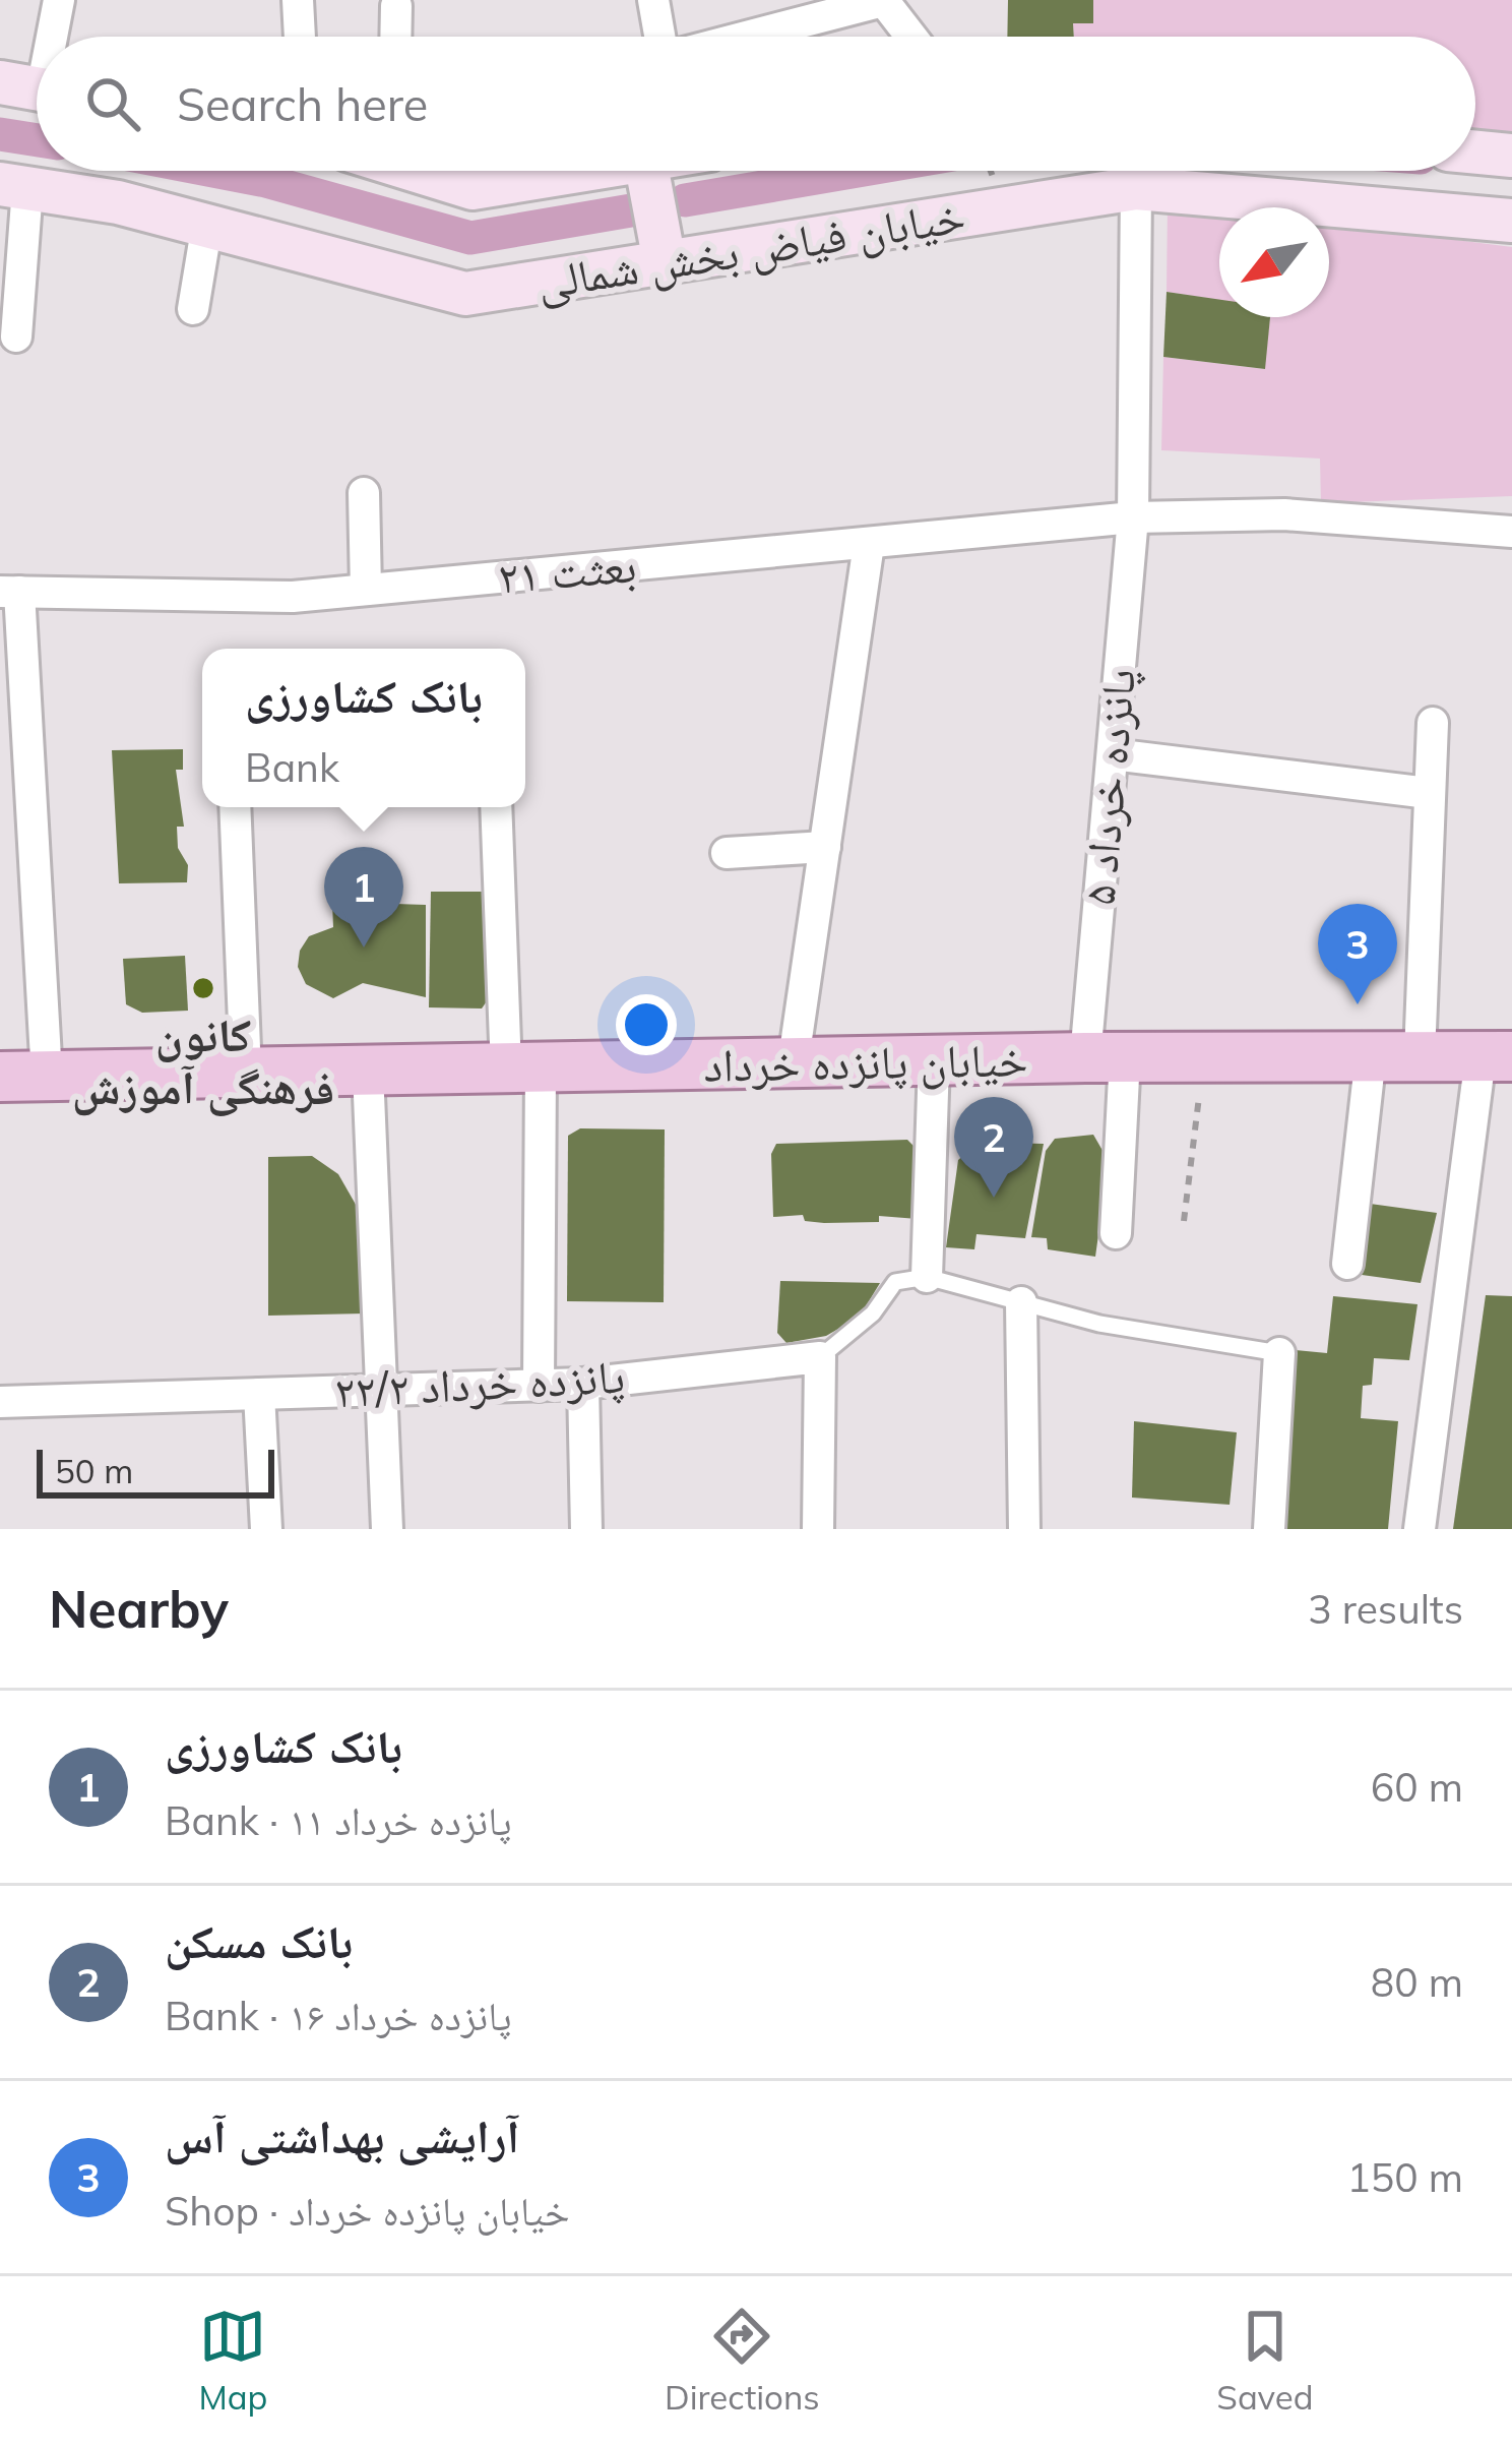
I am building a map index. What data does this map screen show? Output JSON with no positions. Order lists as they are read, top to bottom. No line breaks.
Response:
{"streets":{"main road":["خیابان پانزده خرداد"],"street":["خیابان فیاض بخش شمالی","بعثت ۲۱","پانزده خرداد ۵","پانزده خرداد ۲۲/۲"]},"crossings":[["خیابان فیاض بخش شمالی","پانزده خرداد ۵"],["بعثت ۲۱","پانزده خرداد ۵"],["پانزده خرداد ۵","خیابان پانزده خرداد"]],"places":["کانون فرهنگی آموزش"],"scale_bar":"50 m","north":"bottom left","page":{"search":"Search here","popup":["بانک کشاورزی","Bank"],"pins":["1","3","2"],"scale":"50 m","heading":["Nearby","3 results"],"list":[{"mark":"1","name":"بانک کشاورزی","note":"Bank · پانزده خرداد ۱۱","value":"60 m"},{"mark":"2","name":"بانک مسکن","note":"Bank · پانزده خرداد ۱۶","value":"80 m"},{"mark":"3","name":"آرایشی بهداشتی آس","note":"Shop · خیابان پانزده خرداد","value":"150 m"}],"nav":["Map","Directions","Saved"]}}
